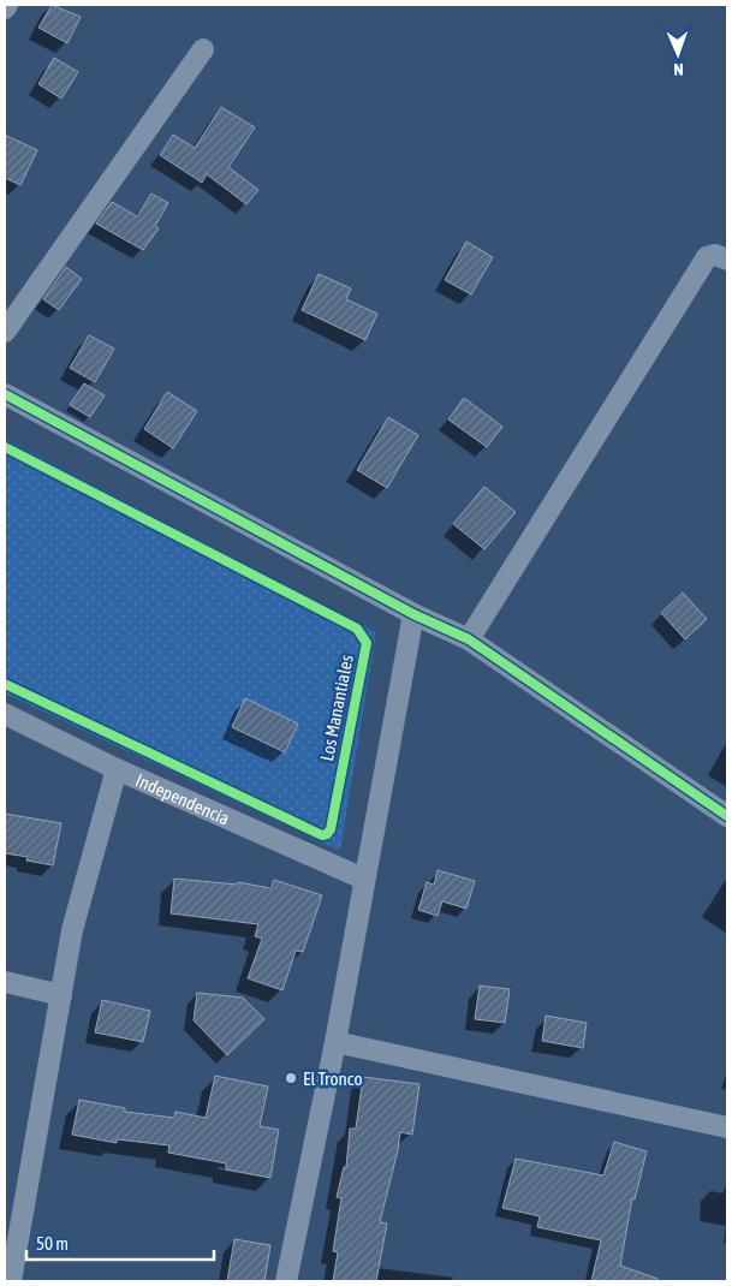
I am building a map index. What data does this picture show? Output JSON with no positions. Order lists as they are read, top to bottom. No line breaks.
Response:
{"streets":{"street":["Independencia"],"cycle path":["Los Manantiales"]},"places":["El Tronco"],"scale_bar":"50 m","north":"bottom"}
